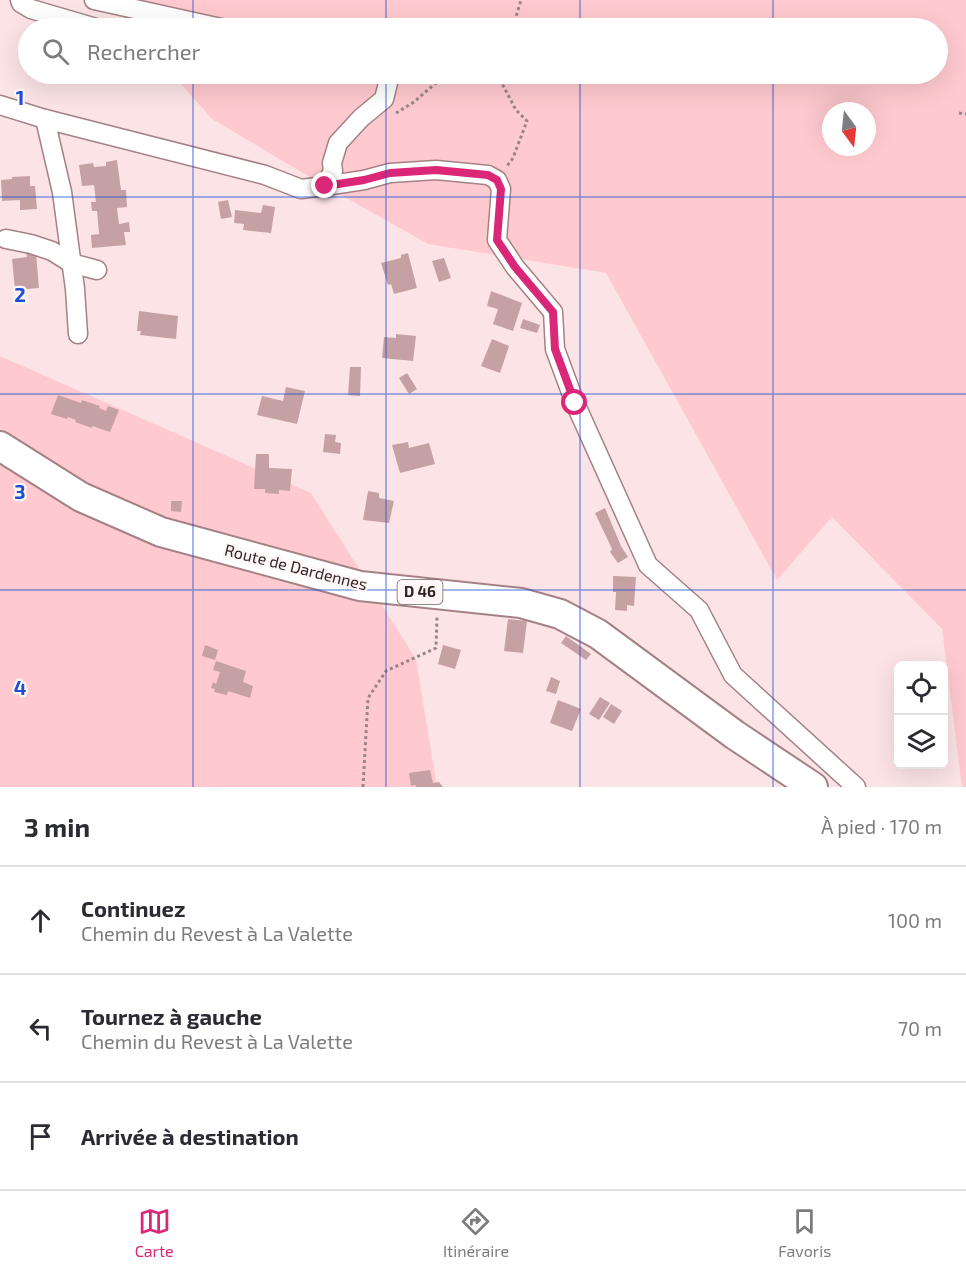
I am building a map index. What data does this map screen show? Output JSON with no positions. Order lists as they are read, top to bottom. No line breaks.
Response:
{"streets":{"main road":["Route de Dardennes","D 46"]},"north":"bottom","page":{"search":"Rechercher","heading":["3 min","À pied · 170 m"],"list":[["Continuez","Chemin du Revest à La Valette","100 m"],["Tournez à gauche","Chemin du Revest à La Valette","70 m"],"Arrivée à destination"],"nav":["Carte","Itinéraire","Favoris"]},"grid":{"rows":["1","2","3","4"]}}
